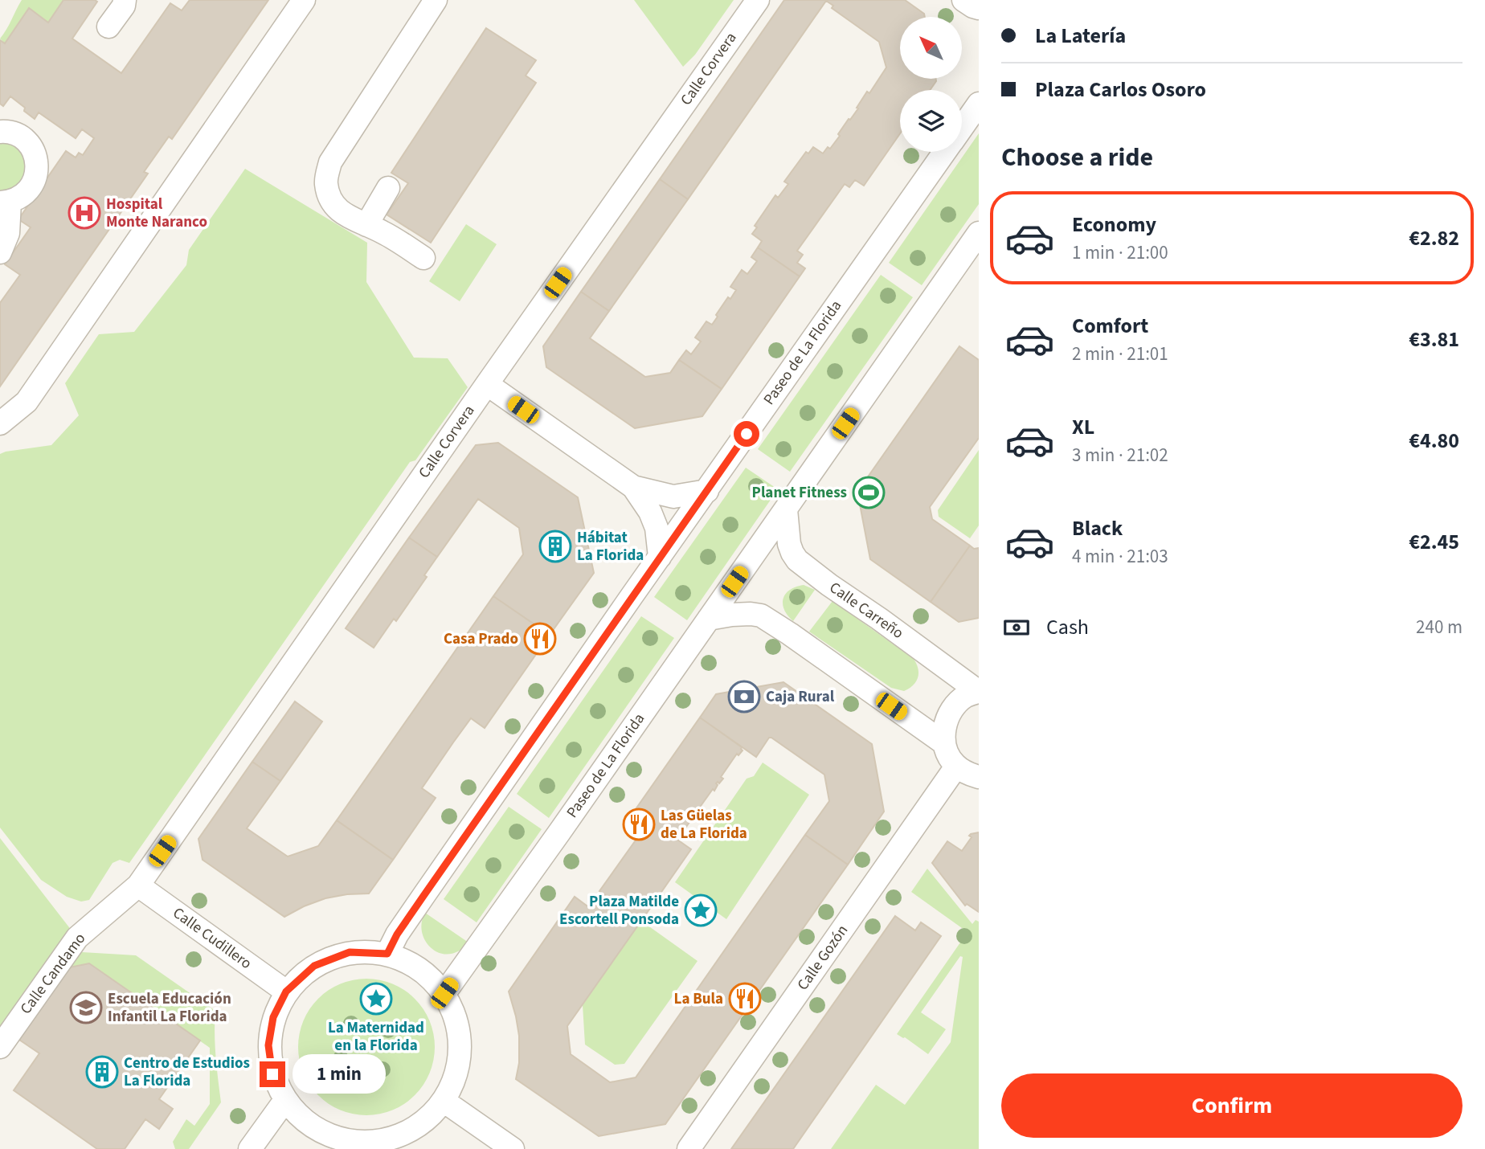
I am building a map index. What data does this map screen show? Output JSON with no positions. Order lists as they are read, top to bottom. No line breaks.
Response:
{"streets":{"street":["Calle Corvera","Paseo de La Florida","Calle Carreño","Calle Cudillero","Calle Gozón","Calle Candamo"]},"crossings":[["Calle Corvera","Calle Cudillero"],["Calle Corvera","Calle Candamo"],["Paseo de La Florida","Calle Carreño"],["Paseo de La Florida","Calle Cudillero"],["Calle Cudillero","Calle Candamo"]],"places":{"hospital":["Hospital Monte Naranco"],"sports":["Planet Fitness"],"building":["Hábitat La Florida","Centro de Estudios La Florida"],"restaurant":["Casa Prado","Las Güelas de La Florida","La Bula"],"bank":["Caja Rural"],"place":["Plaza Matilde Escortell Ponsoda","La Maternidad en la Florida"],"school or university":["Escuela Educación Infantil La Florida"]},"north":"top left","page":{"banner":["La Latería","Plaza Carlos Osoro"],"heading":"Choose a ride","list":[{"name":"Economy","note":"1 min · 21:00","value":"€2.82"},{"name":"Comfort","note":"2 min · 21:01","value":"€3.81"},{"name":"XL","note":"3 min · 21:02","value":"€4.80"},{"name":"Black","note":"4 min · 21:03","value":"€2.45"}],"pay":["Cash","240 m"],"bubble":"1 min","buttons":"Confirm"}}
